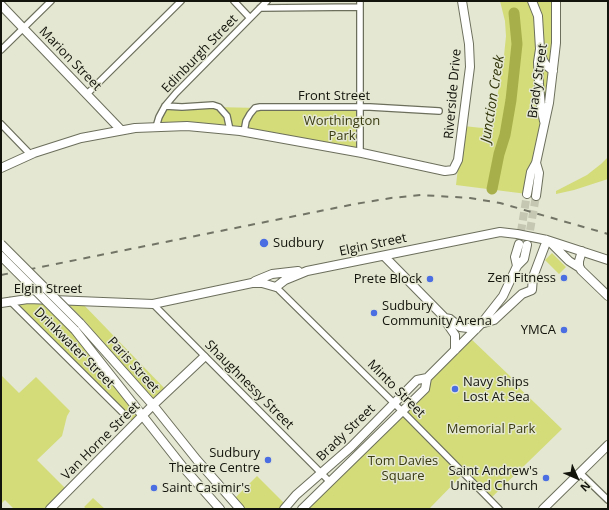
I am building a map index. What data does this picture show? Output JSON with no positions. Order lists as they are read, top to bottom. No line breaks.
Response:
{"streets":{"main road":["Marion Street","Brady Street","Riverside Drive","Elgin Street","Paris Street","Van Horne Street"],"street":["Edinburgh Street","Front Street","Drinkwater Street","Shaughnessy Street","Minto Street"]},"crossings":[["Brady Street","Shaughnessy Street"],["Brady Street","Minto Street"],["Elgin Street","Drinkwater Street"],["Elgin Street","Shaughnessy Street"],["Elgin Street","Minto Street"],["Paris Street","Van Horne Street"],["Shaughnessy Street","Van Horne Street"]],"water":["Junction Creek"],"parks":["Worthington Park","Memorial Park","Tom Davies Square"],"places":["Sudbury","Zen Fitness","Prete Block","Sudbury Community Arena","YMCA","Navy Ships Lost At Sea","Sudbury Theatre Centre","Saint Andrew's United Church","Saint Casimir's"],"north":"bottom right"}
